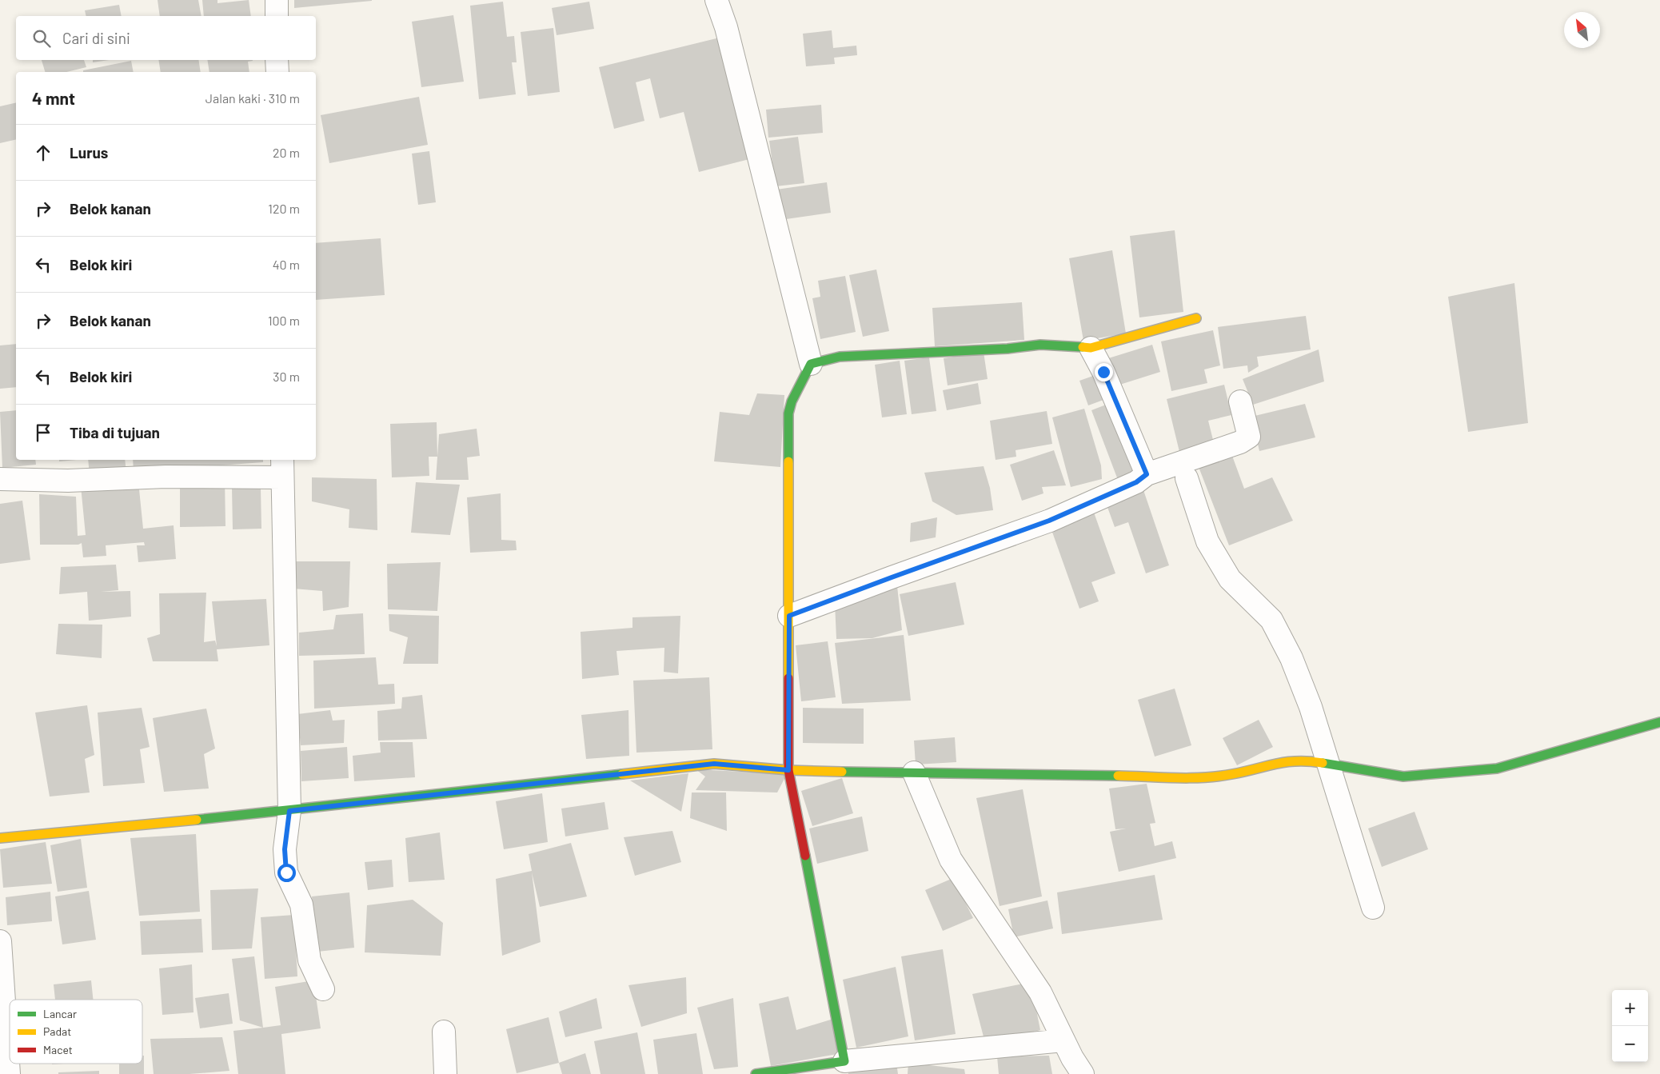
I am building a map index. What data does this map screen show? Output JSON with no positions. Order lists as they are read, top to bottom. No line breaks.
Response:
{"legend":["Lancar","Padat","Macet"],"north":"top left","page":{"search":"Cari di sini","heading":["4 mnt","Jalan kaki · 310 m"],"list":[["Lurus","20 m"],["Belok kanan","120 m"],["Belok kiri","40 m"],["Belok kanan","100 m"],["Belok kiri","30 m"],"Tiba di tujuan"],"map_buttons":["+","−"]}}
